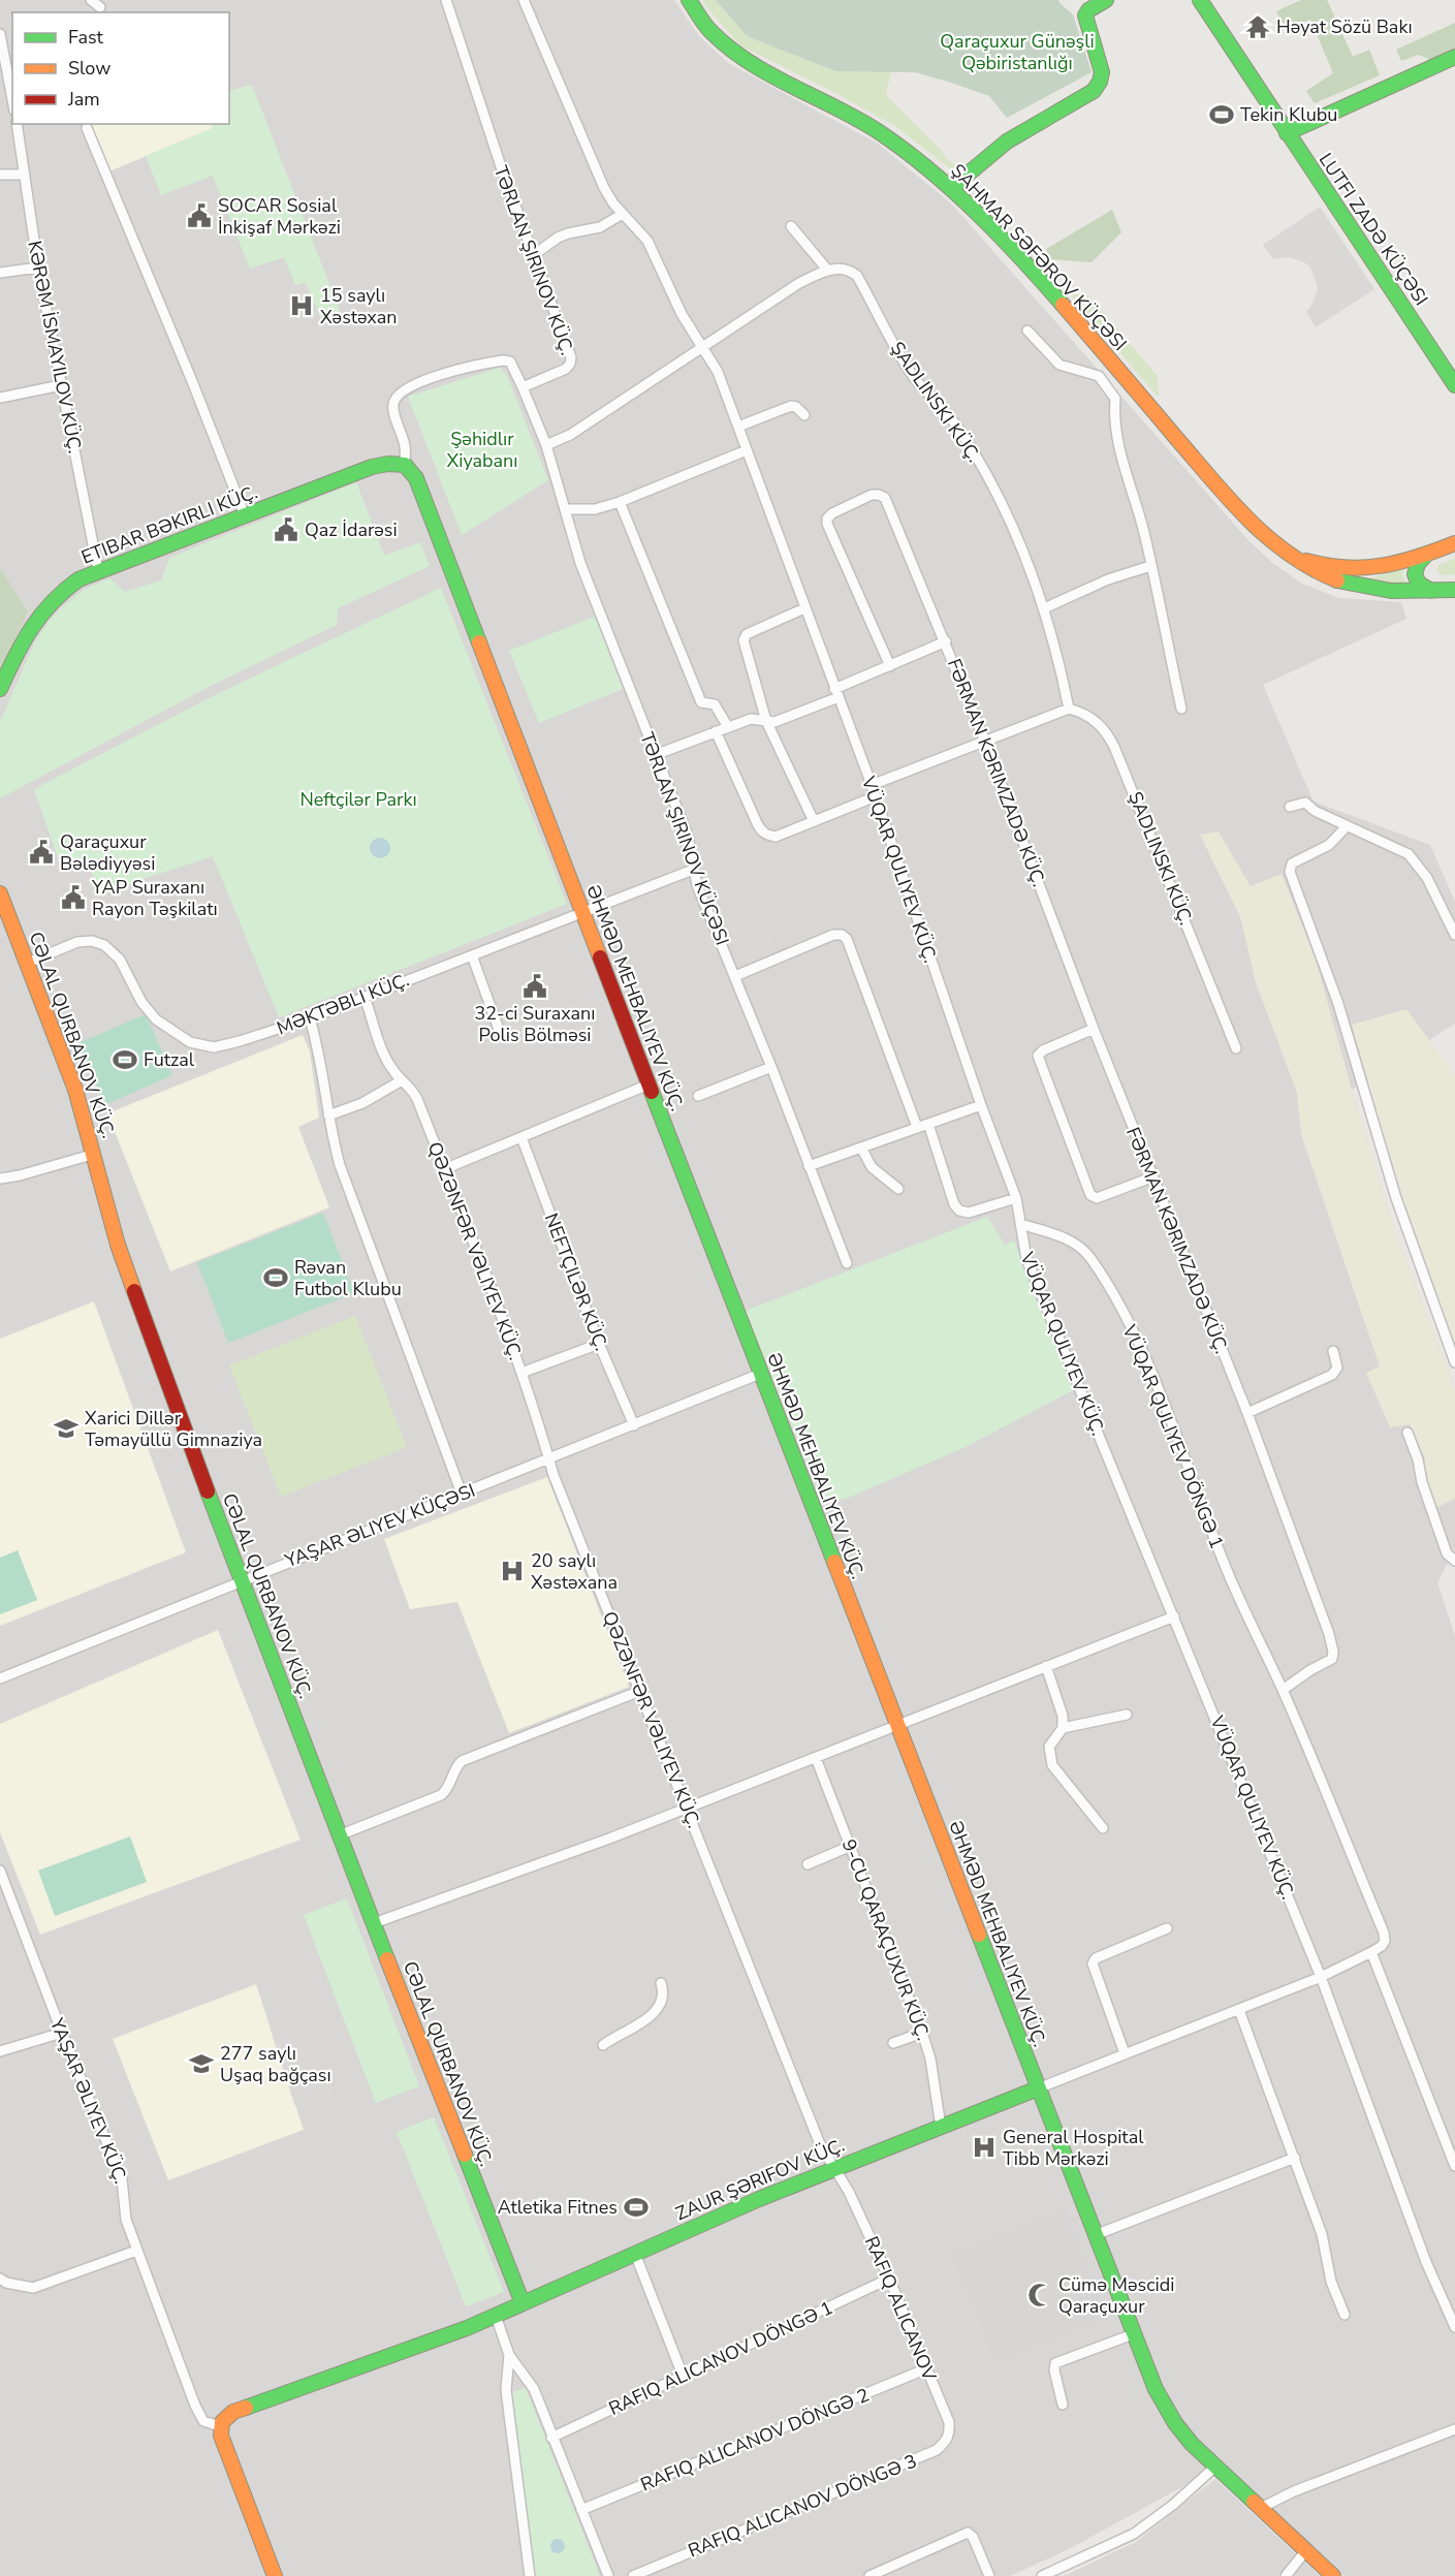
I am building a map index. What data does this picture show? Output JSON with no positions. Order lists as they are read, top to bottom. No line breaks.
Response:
{"streets":{"street":["LUTFI ZADƏ KÜÇƏSI","ŞAHMAR SƏFƏROV KÜÇƏSI","TƏRLAN ŞIRINOV KÜÇ.","ŞADLINSKI KÜÇ.","ETIBAR BƏKIRLI KÜÇ.","FƏRMAN KƏRIMZADƏ KÜÇ.","TƏRLAN ŞIRINOV KÜÇƏSI","VÜQAR QULIYEV KÜÇ.","MƏKTƏBLI KÜÇ.","CƏLAL QURBANOV KÜÇ.","QƏZƏNFƏR VƏLIYEV KÜÇ.","NEFTÇILƏR KÜÇ.","VÜQAR QULIYEV DÖNGƏ 1","YAŞAR ƏLIYEV KÜÇƏSI","9-CU QARAÇUXUR KÜÇ.","YAŞAR ƏLIYEV KÜÇ.","ZAUR ŞƏRIFOV KÜÇ."]},"crossings":[["FƏRMAN KƏRIMZADƏ KÜÇ.","VÜQAR QULIYEV DÖNGƏ 1"],["TƏRLAN ŞIRINOV KÜÇƏSI","MƏKTƏBLI KÜÇ."],["VÜQAR QULIYEV KÜÇ.","VÜQAR QULIYEV DÖNGƏ 1"],["VÜQAR QULIYEV KÜÇ.","ZAUR ŞƏRIFOV KÜÇ."],["MƏKTƏBLI KÜÇ.","CƏLAL QURBANOV KÜÇ."],["MƏKTƏBLI KÜÇ.","QƏZƏNFƏR VƏLIYEV KÜÇ."],["CƏLAL QURBANOV KÜÇ.","YAŞAR ƏLIYEV KÜÇƏSI"],["CƏLAL QURBANOV KÜÇ.","ZAUR ŞƏRIFOV KÜÇ."],["QƏZƏNFƏR VƏLIYEV KÜÇ.","YAŞAR ƏLIYEV KÜÇƏSI"],["QƏZƏNFƏR VƏLIYEV KÜÇ.","ZAUR ŞƏRIFOV KÜÇ."],["NEFTÇILƏR KÜÇ.","YAŞAR ƏLIYEV KÜÇƏSI"],["9-CU QARAÇUXUR KÜÇ.","ZAUR ŞƏRIFOV KÜÇ."],["YAŞAR ƏLIYEV KÜÇ.","ZAUR ŞƏRIFOV KÜÇ."]],"parks":["Qaraçuxur Günəşli Qəbiristanlığı","Şəhidlır Xiyabanı","Neftçilər Parkı"],"places":{"temple":["Həyat Sözü Bakı"],"sports":["Tekin Klubu","Futzal","Rəvan Futbol Klubu","Atletika Fitnes"],"public building":["SOCAR Sosial İnkişaf Mərkəzi","Qaz İdarəsi","Qaraçuxur Bələdiyyəsi","YAP Suraxanı Rayon Təşkilatı","32-ci Suraxanı Polis Bölməsi"],"hospital":["15 saylı Xəstəxan","20 saylı Xəstəxana","General Hospital Tibb Mərkəzi"],"school or university":["Xarici Dillər Təmayüllü Gimnaziya","277 saylı Uşaq bağçası"],"mosque":["Cümə Məscidi Qaraçuxur"]},"legend":["Fast","Slow","Jam"]}
